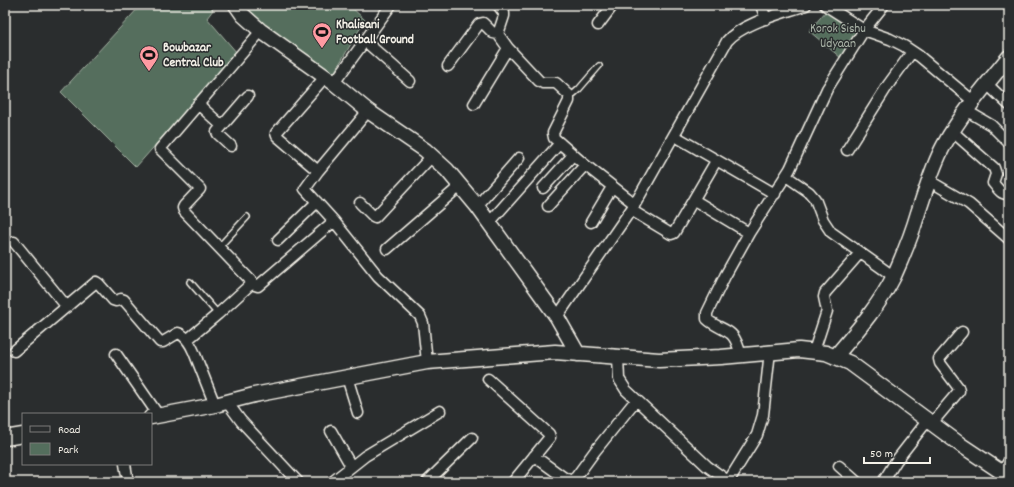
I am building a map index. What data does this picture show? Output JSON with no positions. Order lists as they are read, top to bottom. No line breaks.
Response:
{"parks":["Korok Sishu Udyaan"],"places":{"sports":["Khalisani Football Ground","Bowbazar Central Club"]},"legend":["Road","Park"],"scale_bar":"50 m"}
